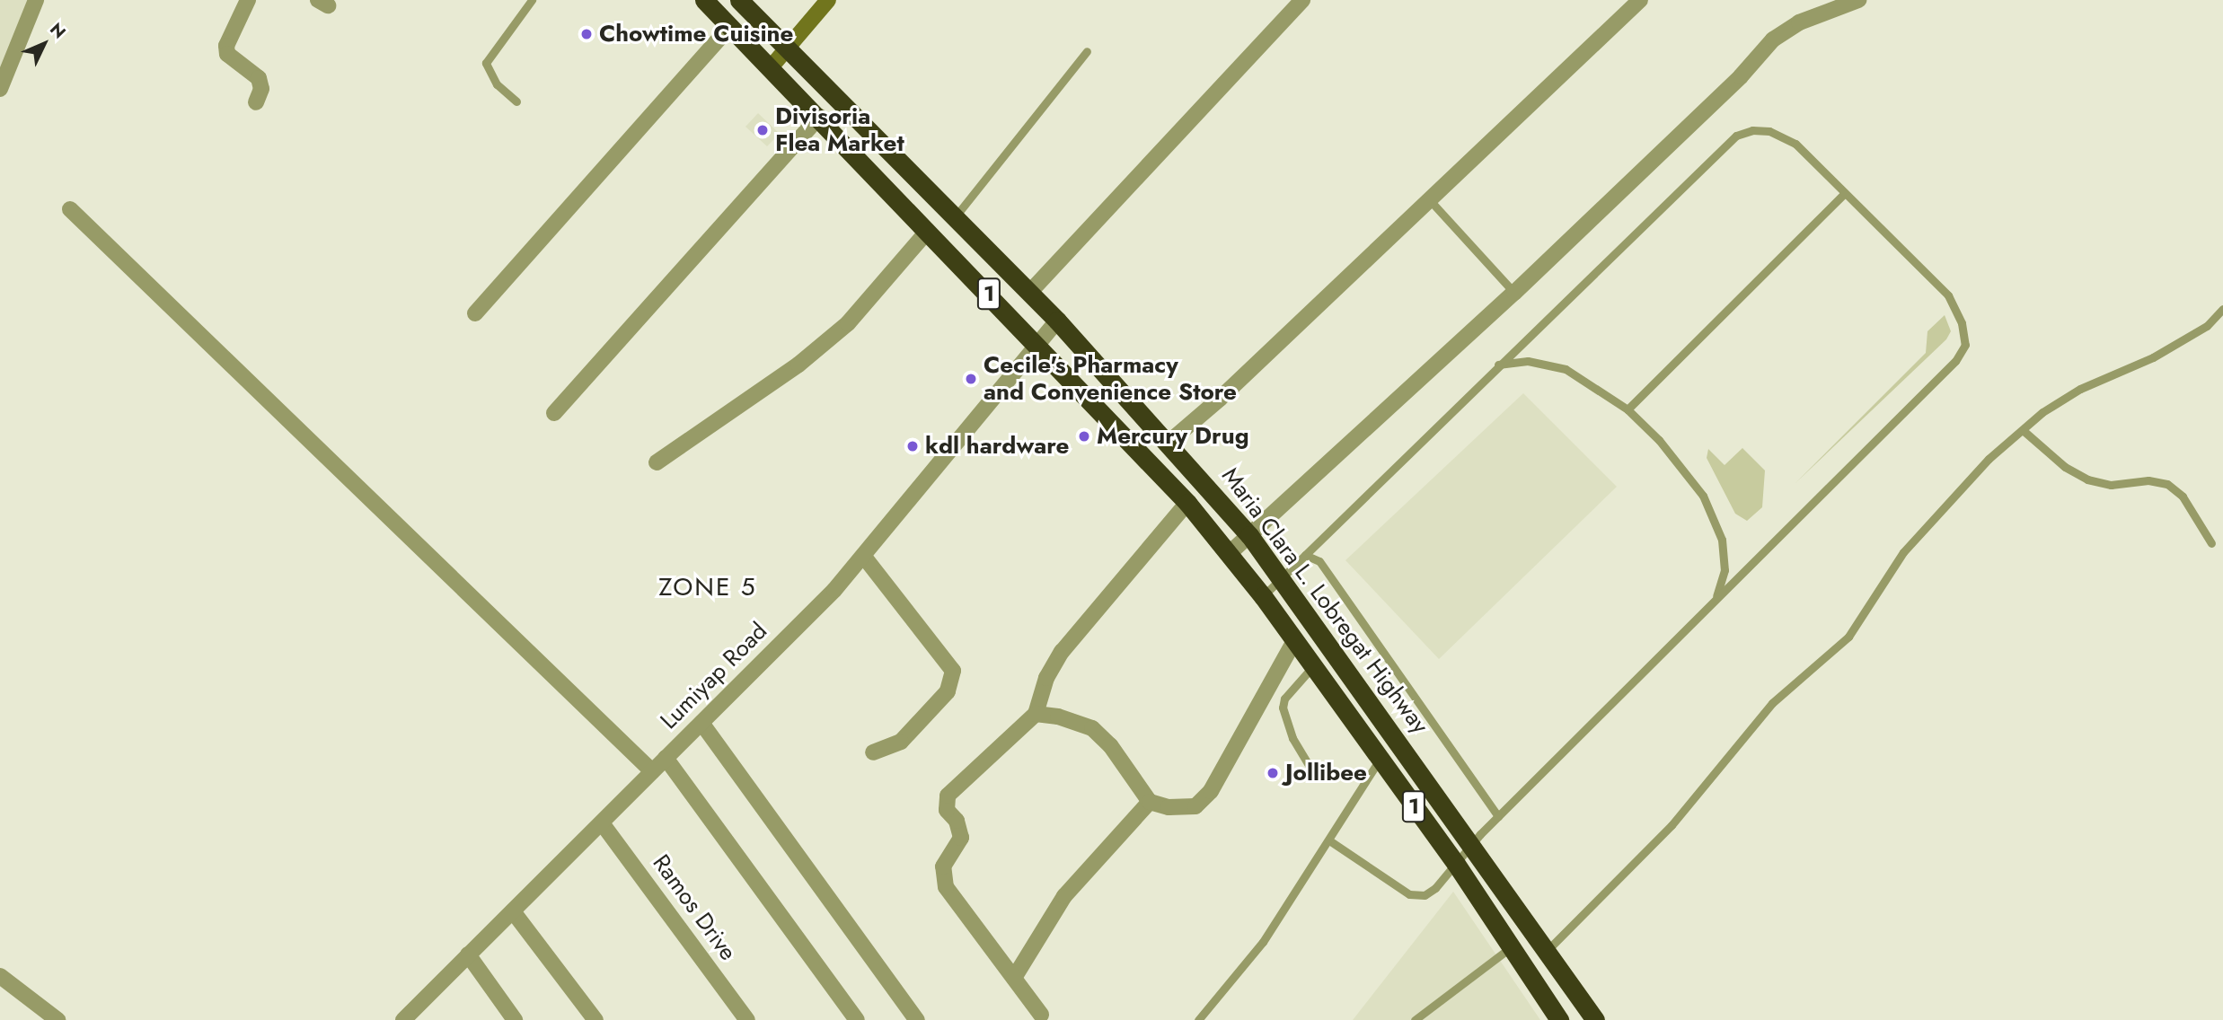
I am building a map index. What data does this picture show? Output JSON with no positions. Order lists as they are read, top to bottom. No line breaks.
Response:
{"streets":{"highway":["1","Maria Clara L. Lobregat Highway"],"street":["Lumiyap Road","Ramos Drive"]},"crossings":[["Maria Clara L. Lobregat Highway","Lumiyap Road"],["Lumiyap Road","Ramos Drive"]],"districts":["ZONE 5"],"places":["Chowtime Cuisine","Divisoria Flea Market","Cecile's Pharmacy and Convenience Store","Mercury Drug","kdl hardware","Jollibee"],"north":"top right"}
